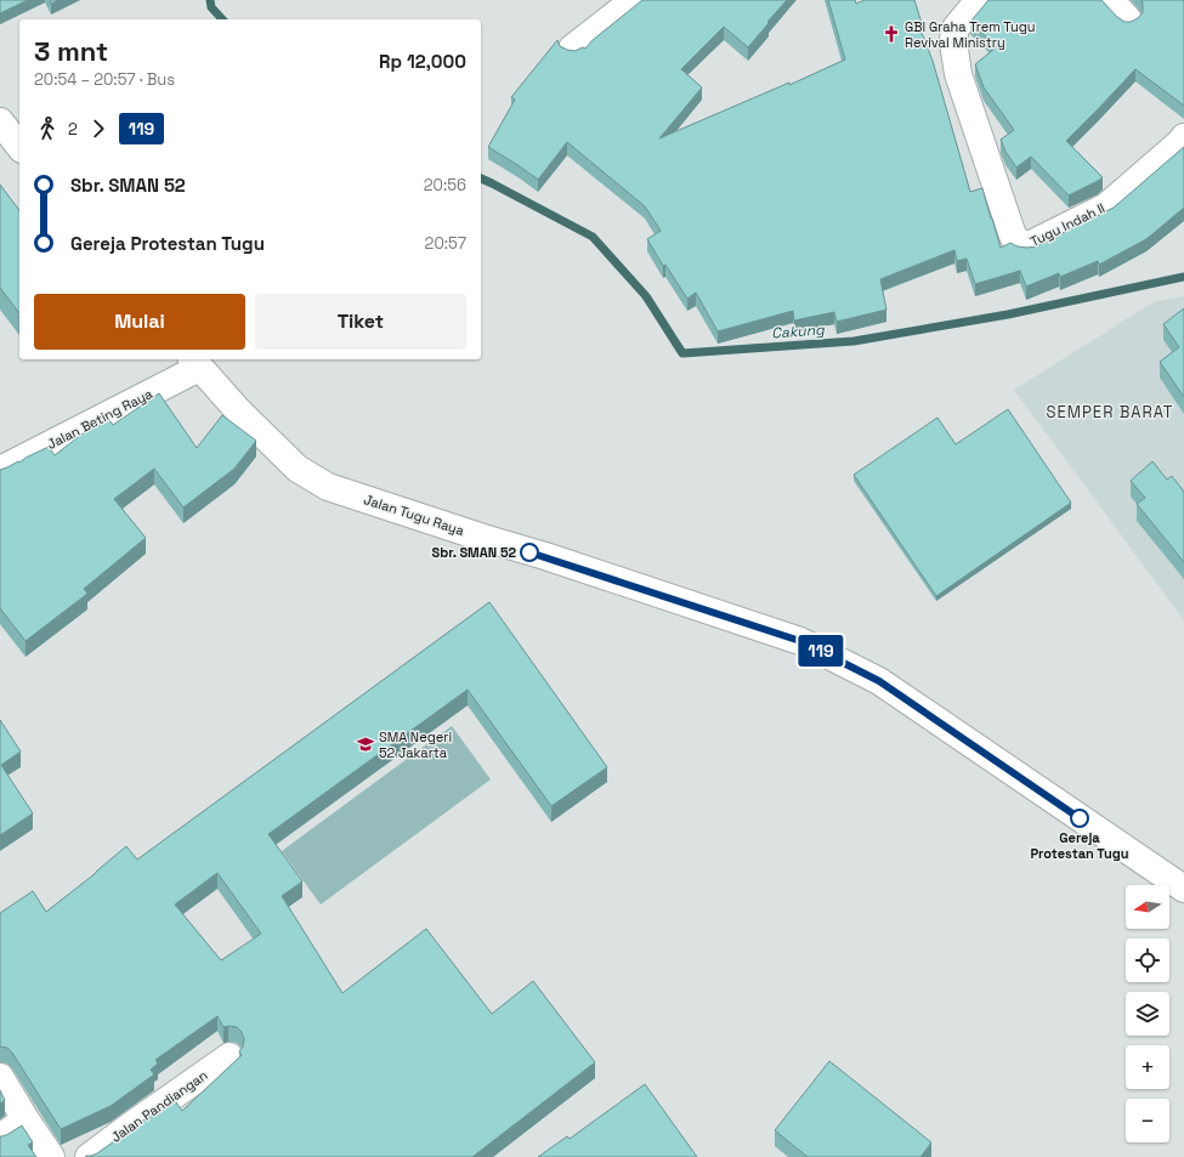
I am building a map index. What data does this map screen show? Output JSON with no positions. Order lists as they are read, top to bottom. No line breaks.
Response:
{"streets":{"main road":["Tugu Indah II","Jalan Beting Raya","Jalan Tugu Raya","Jalan Pandiangan"]},"crossings":[["Jalan Beting Raya","Jalan Tugu Raya"]],"districts":["SEMPER BARAT"],"water":["Cakung"],"places":{"church":["GBI Graha Trem Tugu Revival Ministry"],"other":["Sbr. SMAN 52","Gereja Protestan Tugu"],"school or university":["SMA Negeri 52 Jakarta"]},"lines":["bus line 119"],"north":"left","page":{"on_map":"119","heading":["3 mnt","20:54 – 20:57 · Bus","Rp 12,000"],"legs":["2","119"],"list":[{"name":"Sbr. SMAN 52","value":"20:56"},{"name":"Gereja Protestan Tugu","value":"20:57"}],"buttons":["Mulai","Tiket"],"map_buttons":["+","−"]}}
